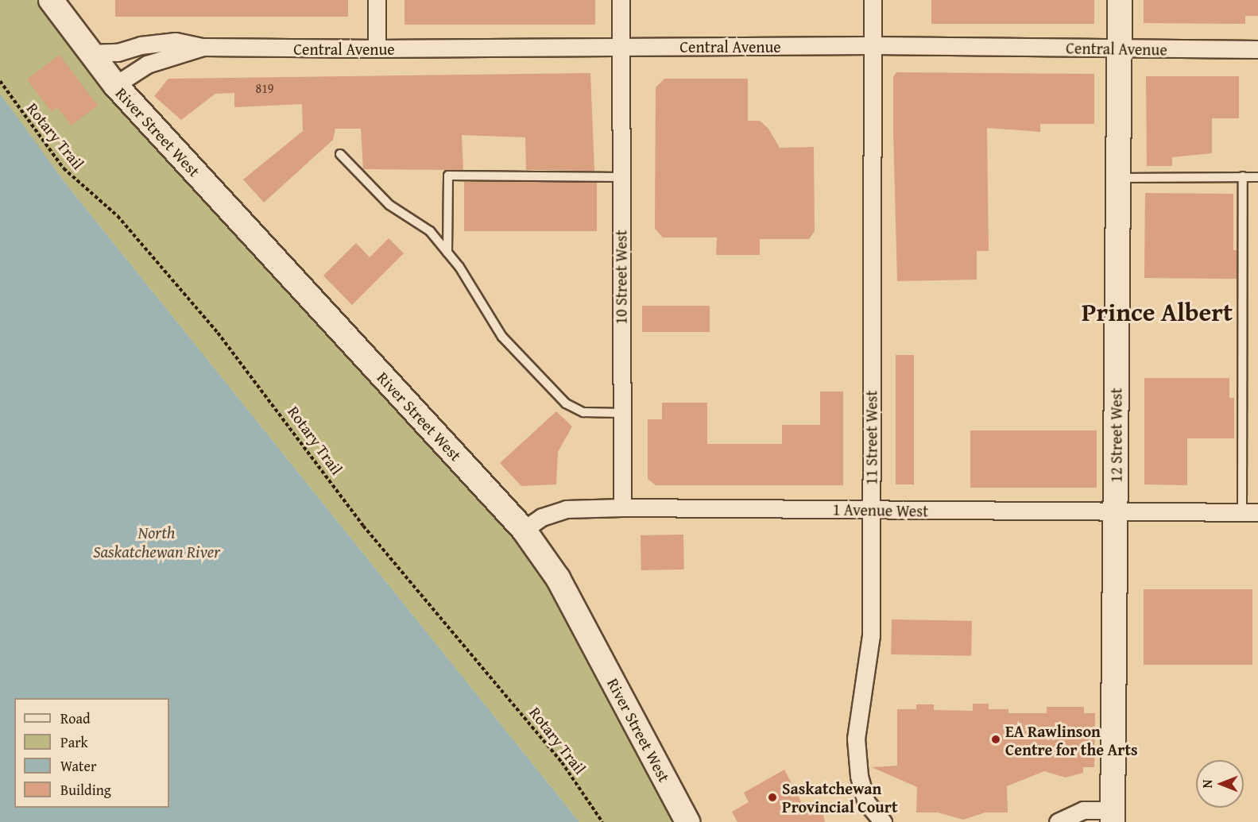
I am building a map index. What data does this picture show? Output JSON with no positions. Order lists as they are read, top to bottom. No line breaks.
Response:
{"streets":{"street":["Central Avenue","River Street West","10 Street West","12 Street West","11 Street West","1 Avenue West"],"path":["Rotary Trail"]},"crossings":[["Central Avenue","River Street West"],["Central Avenue","10 Street West"],["Central Avenue","12 Street West"],["Central Avenue","11 Street West"],["River Street West","1 Avenue West"],["10 Street West","1 Avenue West"],["12 Street West","1 Avenue West"],["11 Street West","1 Avenue West"]],"districts":["Prince Albert"],"water":["North Saskatchewan River"],"places":["EA Rawlinson Centre for the Arts","Saskatchewan Provincial Court"],"house_numbers":["819"],"legend":["Road","Park","Water","Building"],"north":"left"}
